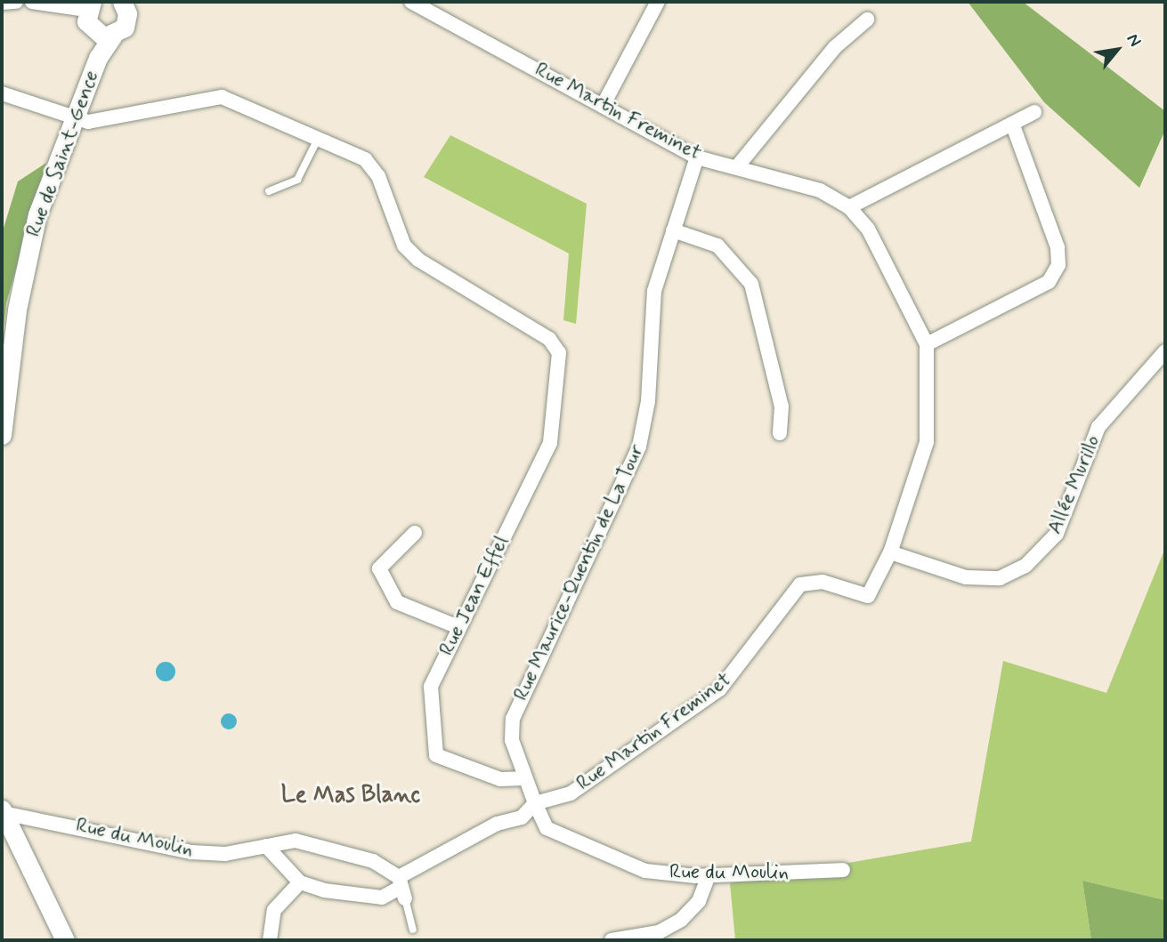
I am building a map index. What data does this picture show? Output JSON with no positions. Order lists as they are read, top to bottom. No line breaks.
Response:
{"streets":{"street":["Rue Martin Freminet","Rue de Saint-Gence","Allée Murillo","Rue Maurice-Quentin de La Tour","Rue Jean Effel","Rue du Moulin"]},"crossings":[["Rue Martin Freminet","Allée Murillo"],["Rue Martin Freminet","Rue Maurice-Quentin de La Tour"],["Rue Martin Freminet","Rue du Moulin"],["Rue Maurice-Quentin de La Tour","Rue Jean Effel"],["Rue Maurice-Quentin de La Tour","Rue du Moulin"]],"districts":["Le Mas Blanc"],"north":"top right"}
